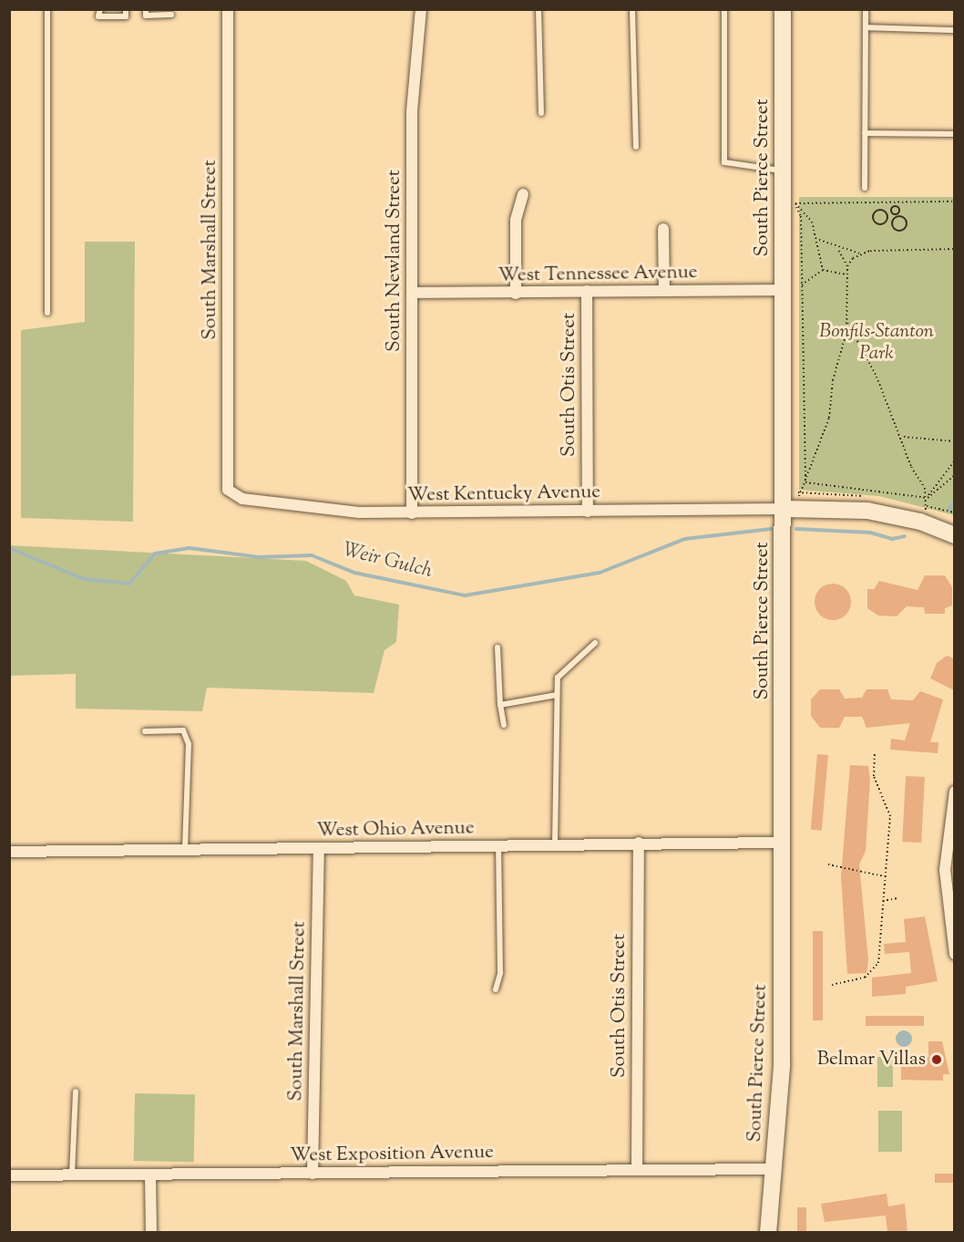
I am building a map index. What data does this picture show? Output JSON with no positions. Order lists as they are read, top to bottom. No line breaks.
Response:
{"streets":{"street":["South Pierce Street","South Marshall Street","South Newland Street","West Tennessee Avenue","South Otis Street","West Kentucky Avenue","West Ohio Avenue","West Exposition Avenue"]},"crossings":[["South Pierce Street","West Tennessee Avenue"],["South Pierce Street","West Kentucky Avenue"],["South Pierce Street","West Ohio Avenue"],["South Pierce Street","West Exposition Avenue"],["South Marshall Street","West Kentucky Avenue"],["South Marshall Street","West Ohio Avenue"],["South Marshall Street","West Exposition Avenue"],["South Newland Street","West Tennessee Avenue"],["South Newland Street","West Kentucky Avenue"],["West Tennessee Avenue","South Otis Street"],["South Otis Street","West Kentucky Avenue"],["South Otis Street","West Ohio Avenue"],["South Otis Street","West Exposition Avenue"]],"water":["Weir Gulch"],"parks":["Bonfils-Stanton Park"],"places":["Belmar Villas"]}
